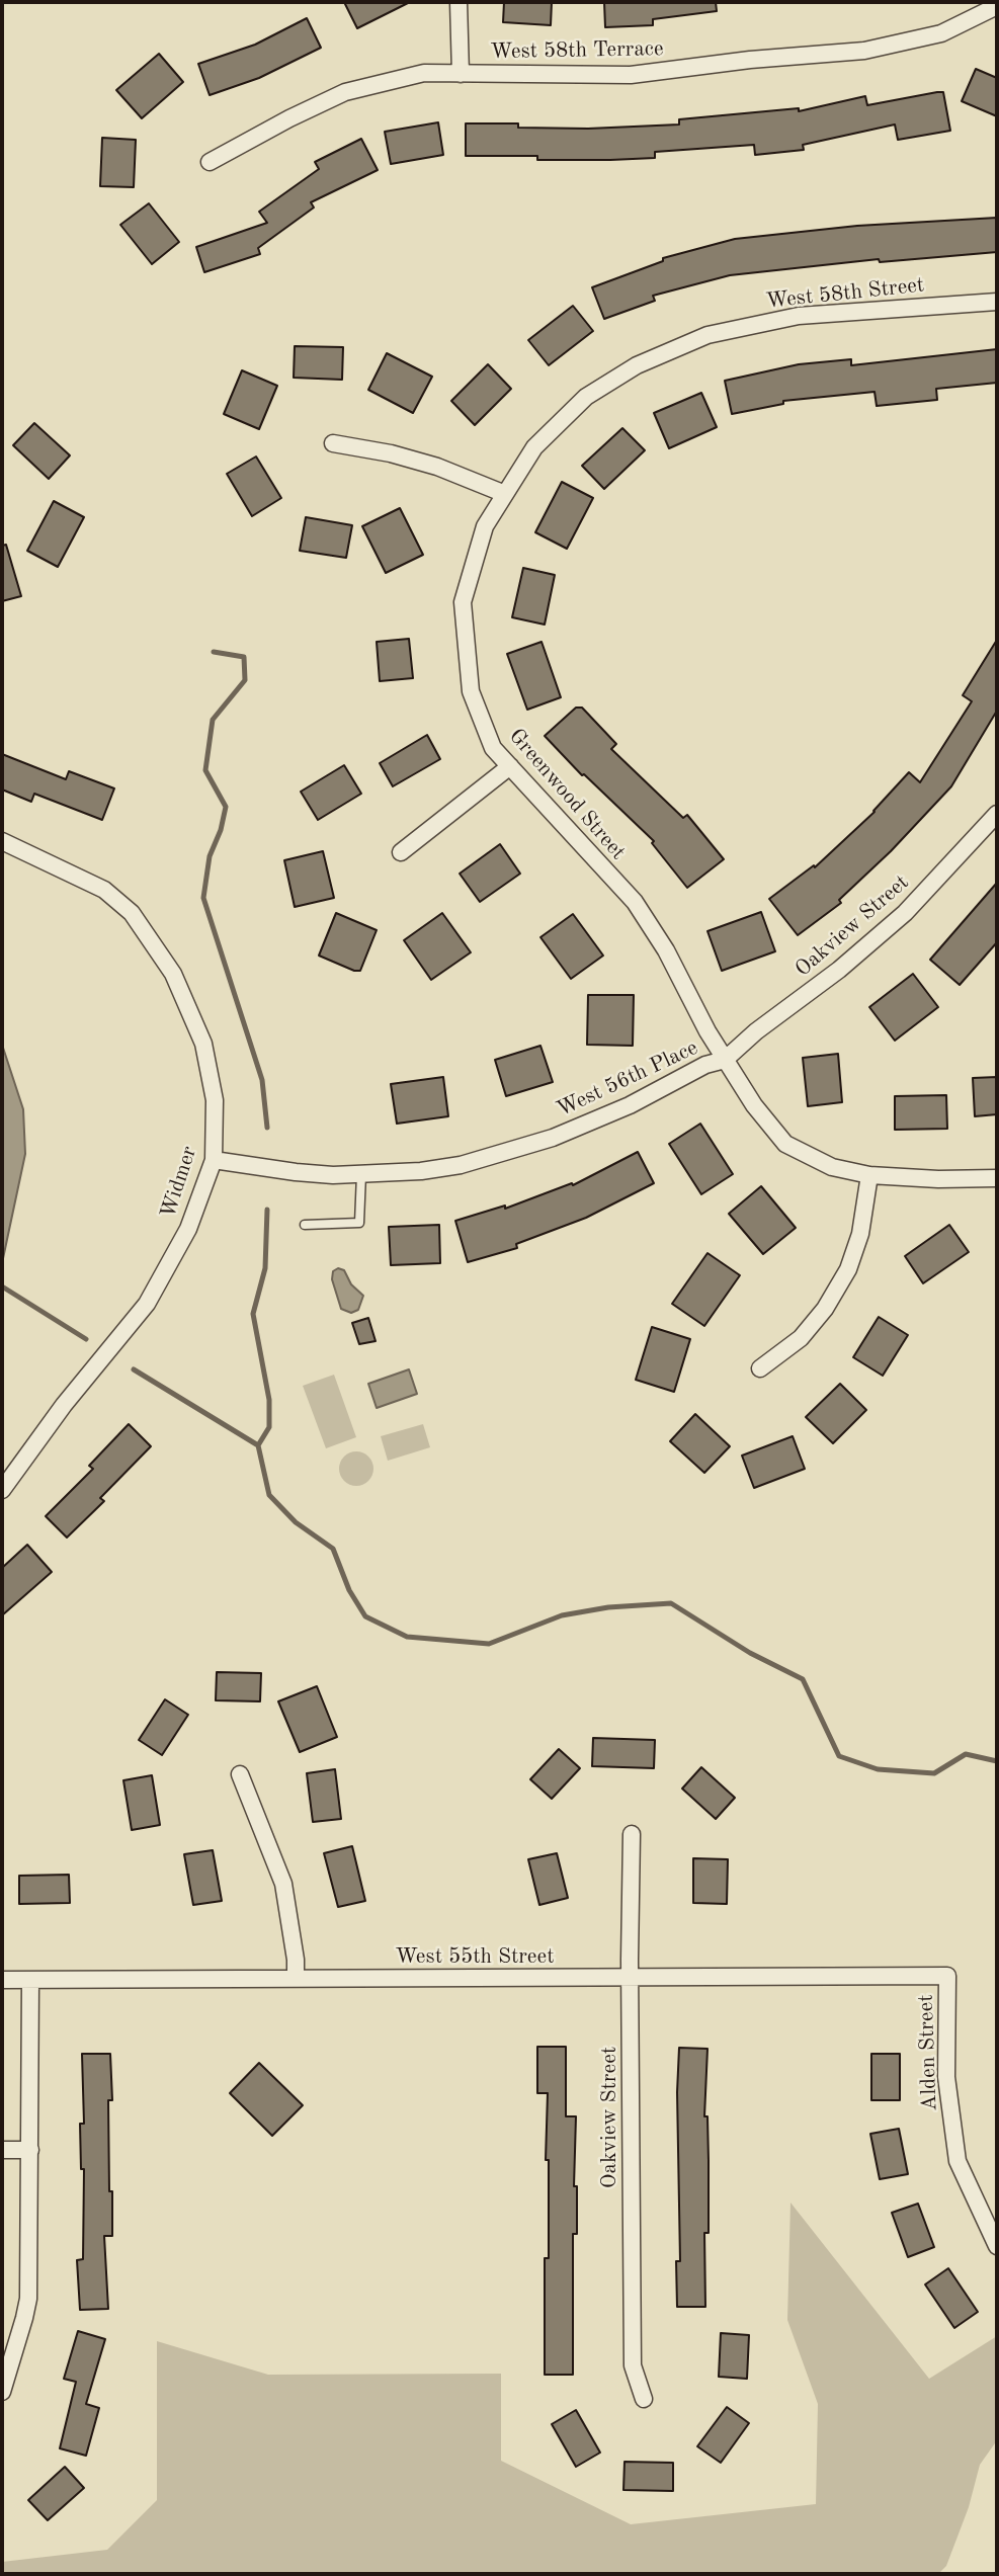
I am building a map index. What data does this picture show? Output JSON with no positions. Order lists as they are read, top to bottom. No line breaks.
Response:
{"streets":{"street":["West 58th Terrace","West 58th Street","Greenwood Street","Oakview Street","West 56th Place","Widmer","West 55th Street","Alden Street"]},"crossings":[["West 58th Street","Greenwood Street"],["Greenwood Street","Oakview Street"],["Greenwood Street","West 56th Place"],["Oakview Street","West 56th Place"],["Oakview Street","West 55th Street"],["West 56th Place","Widmer"],["West 55th Street","Alden Street"]]}
